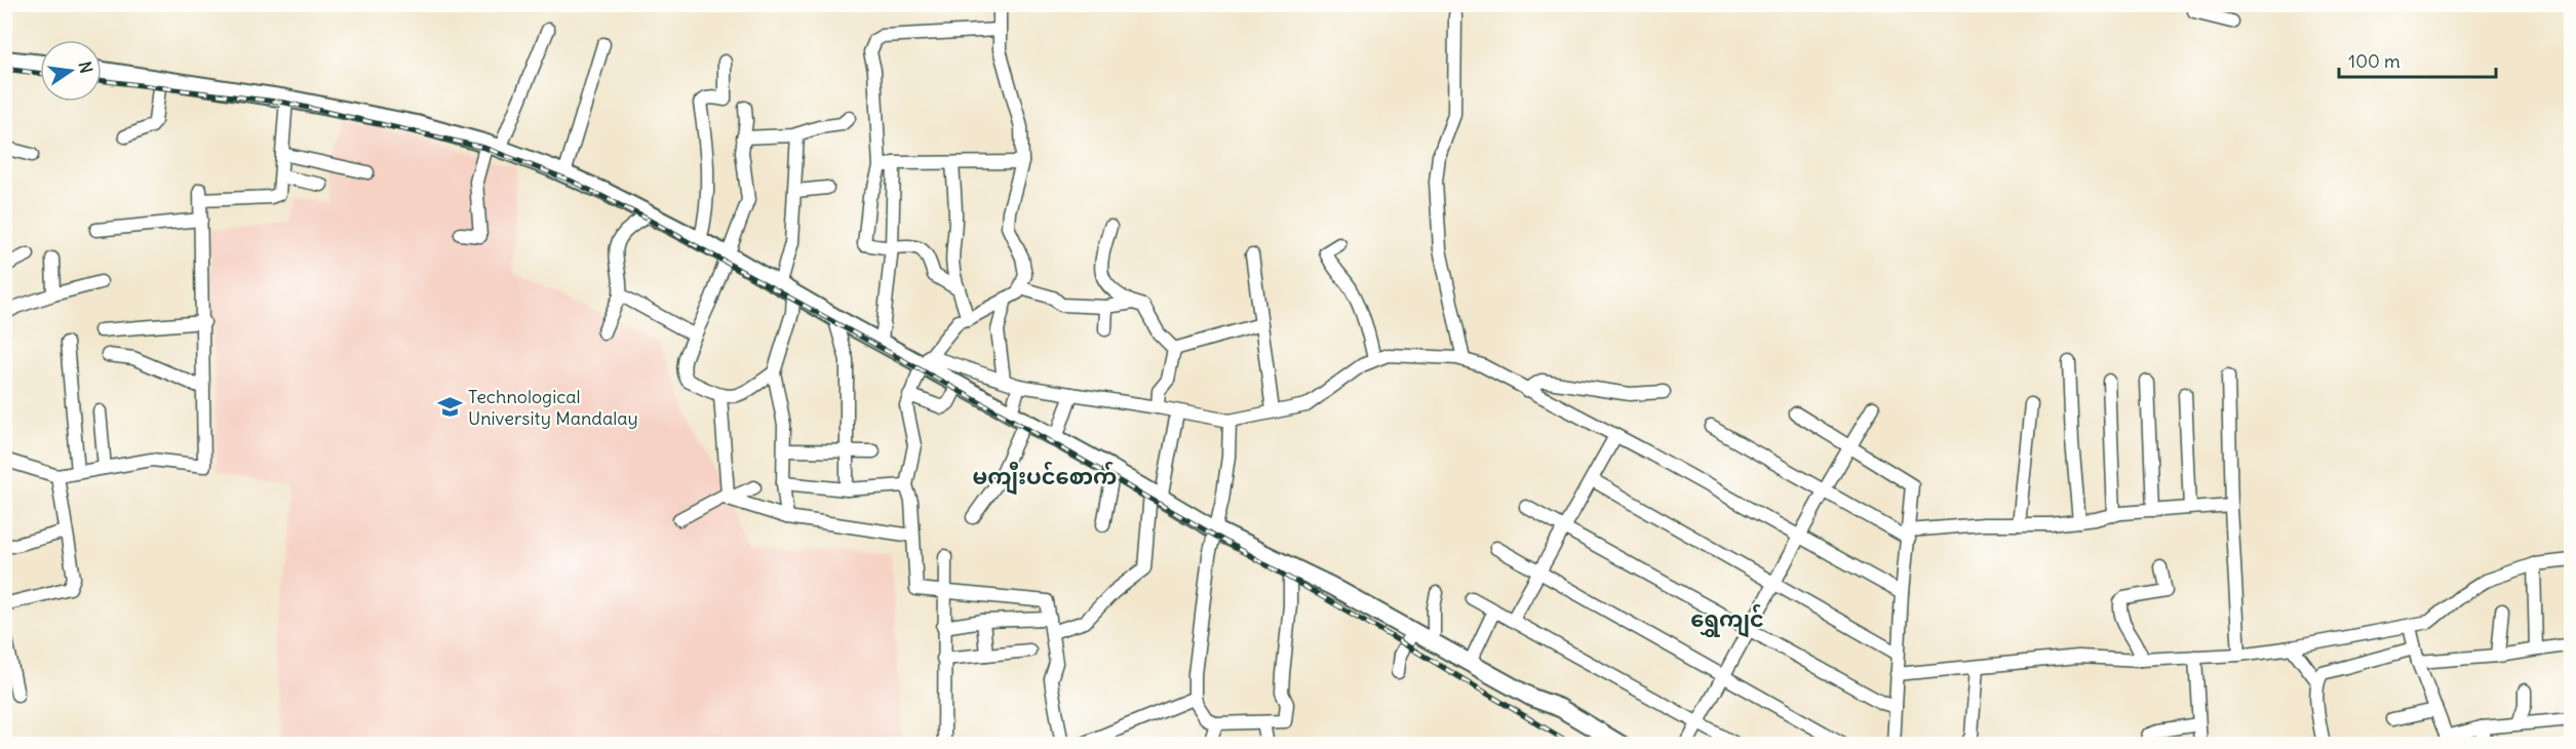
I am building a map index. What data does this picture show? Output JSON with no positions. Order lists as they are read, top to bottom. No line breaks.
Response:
{"districts":["မကျီးပင်စောက်","ရွှေကျင်"],"places":{"school or university":["Technological University Mandalay"]},"scale_bar":"100 m","north":"right"}
